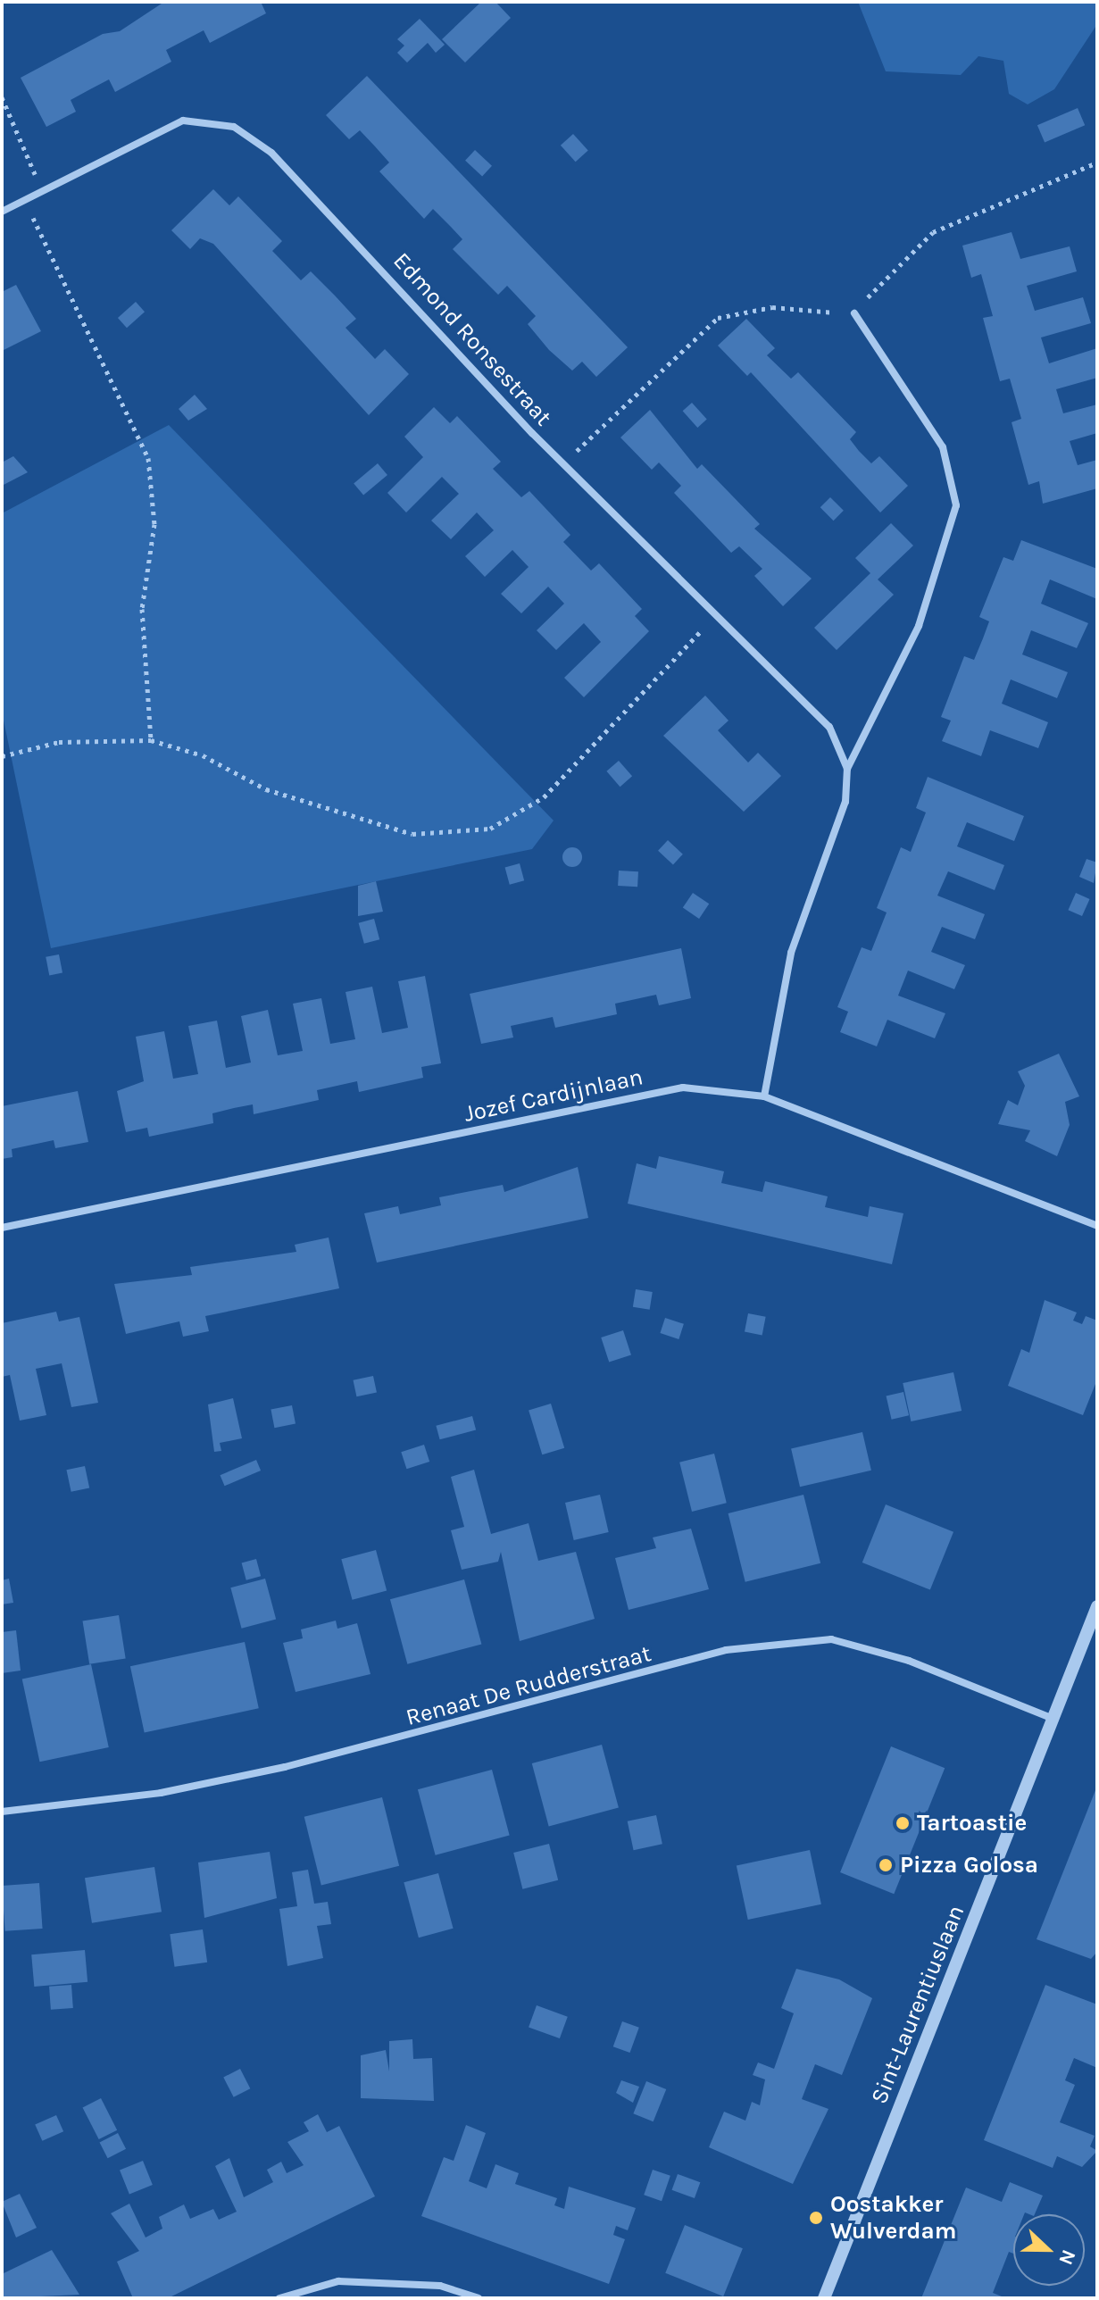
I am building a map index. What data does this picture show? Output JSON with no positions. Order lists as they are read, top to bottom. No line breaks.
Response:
{"streets":{"street":["Edmond Ronsestraat","Jozef Cardijnlaan","Renaat De Rudderstraat","Sint-Laurentiuslaan"]},"crossings":[["Edmond Ronsestraat","Jozef Cardijnlaan"],["Renaat De Rudderstraat","Sint-Laurentiuslaan"]],"places":["Tartoastie","Pizza Golosa","Oostakker Wulverdam"],"north":"right"}
